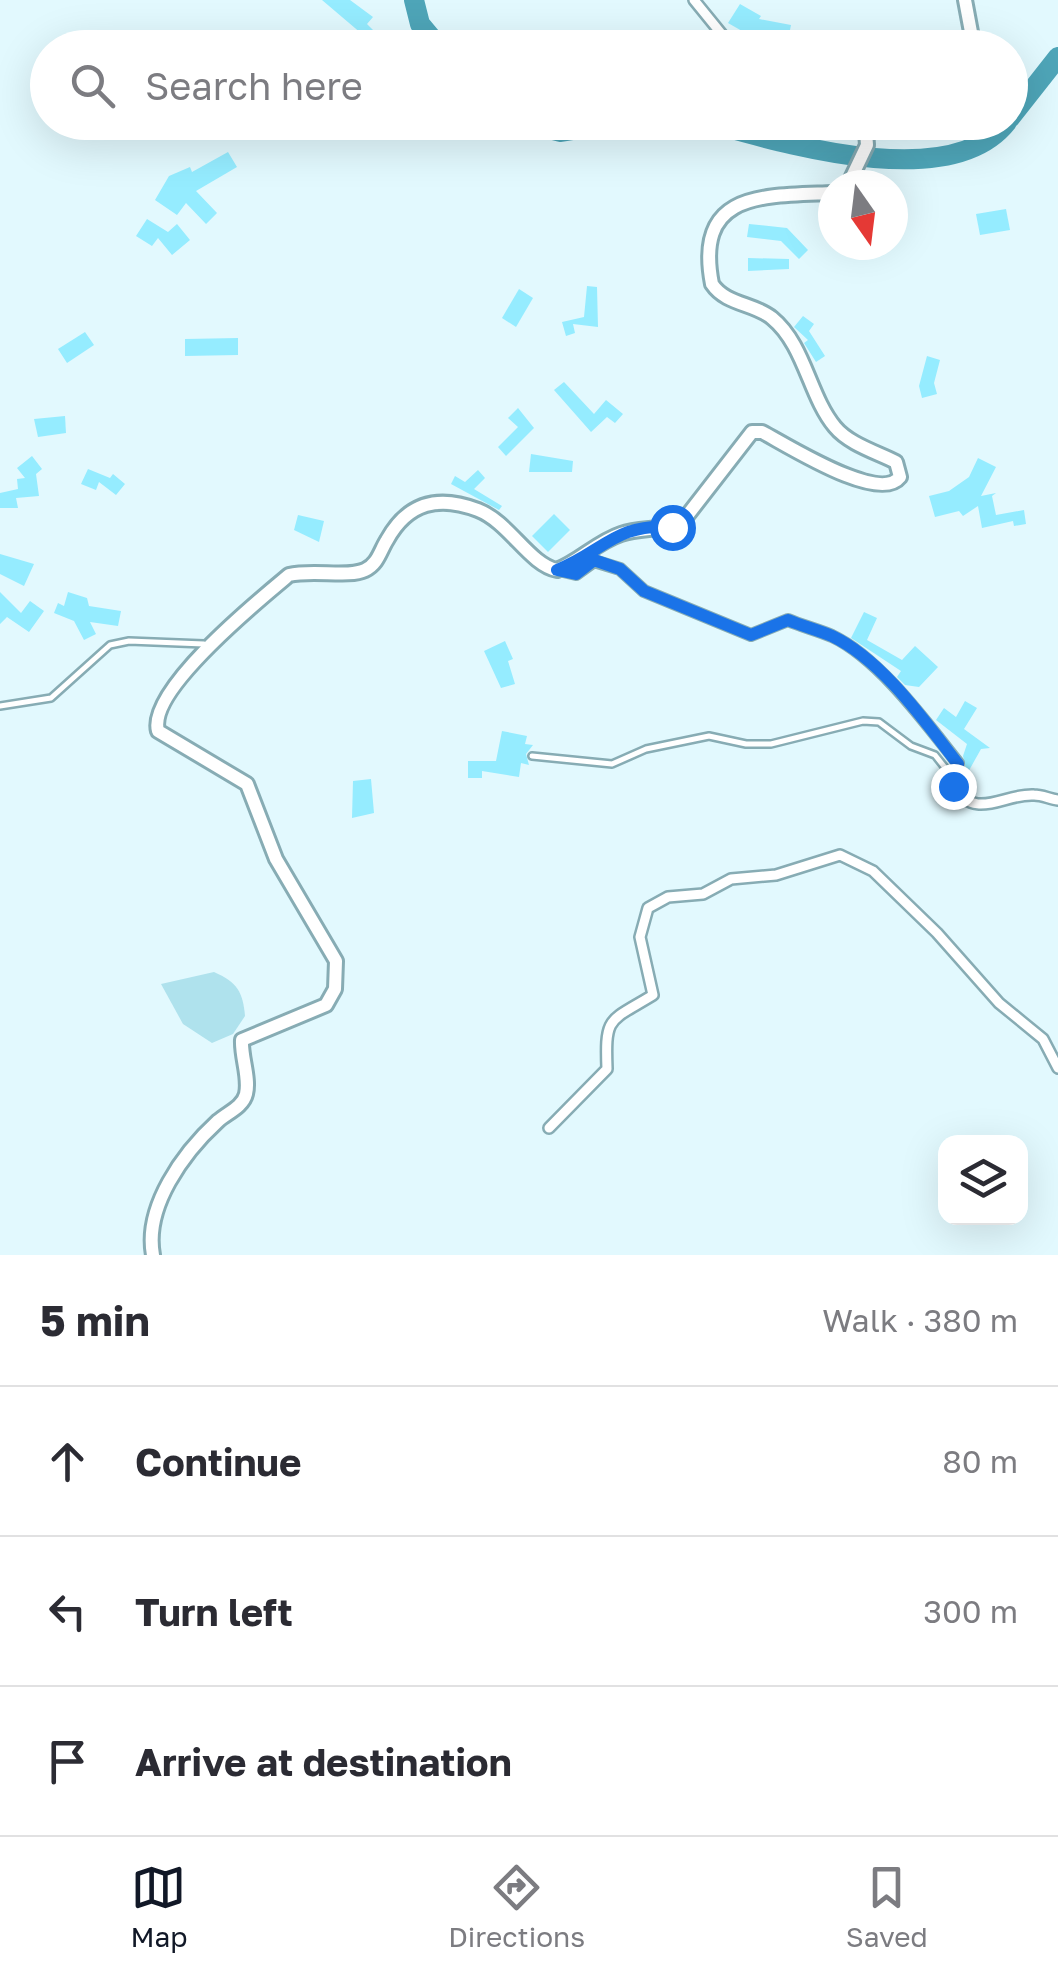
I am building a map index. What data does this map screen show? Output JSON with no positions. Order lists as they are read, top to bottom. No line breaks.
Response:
{"north":"bottom","page":{"search":"Search here","heading":["5 min","Walk · 380 m"],"list":[["Continue","80 m"],["Turn left","300 m"],"Arrive at destination"],"nav":["Map","Directions","Saved"]}}
